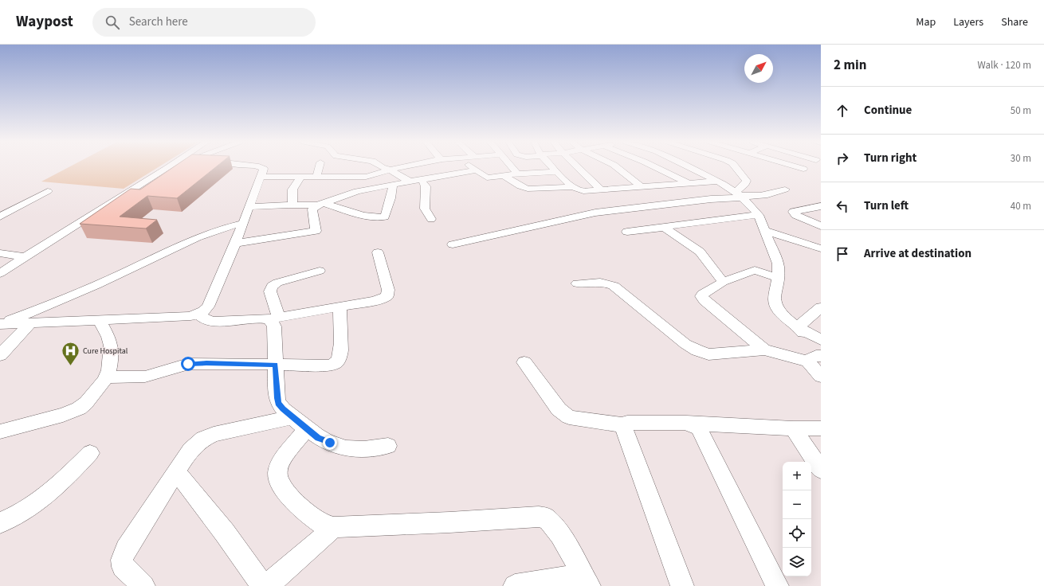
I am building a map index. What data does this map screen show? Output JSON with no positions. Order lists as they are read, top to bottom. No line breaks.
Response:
{"places":{"hospital":["Cure Hospital"]},"north":"top right","page":{"header":"Waypost","search":"Search here","nav":["Map","Layers","Share"],"heading":["2 min","Walk · 120 m"],"list":[["Continue","50 m"],["Turn right","30 m"],["Turn left","40 m"],"Arrive at destination"],"map_buttons":["+","−"]}}
